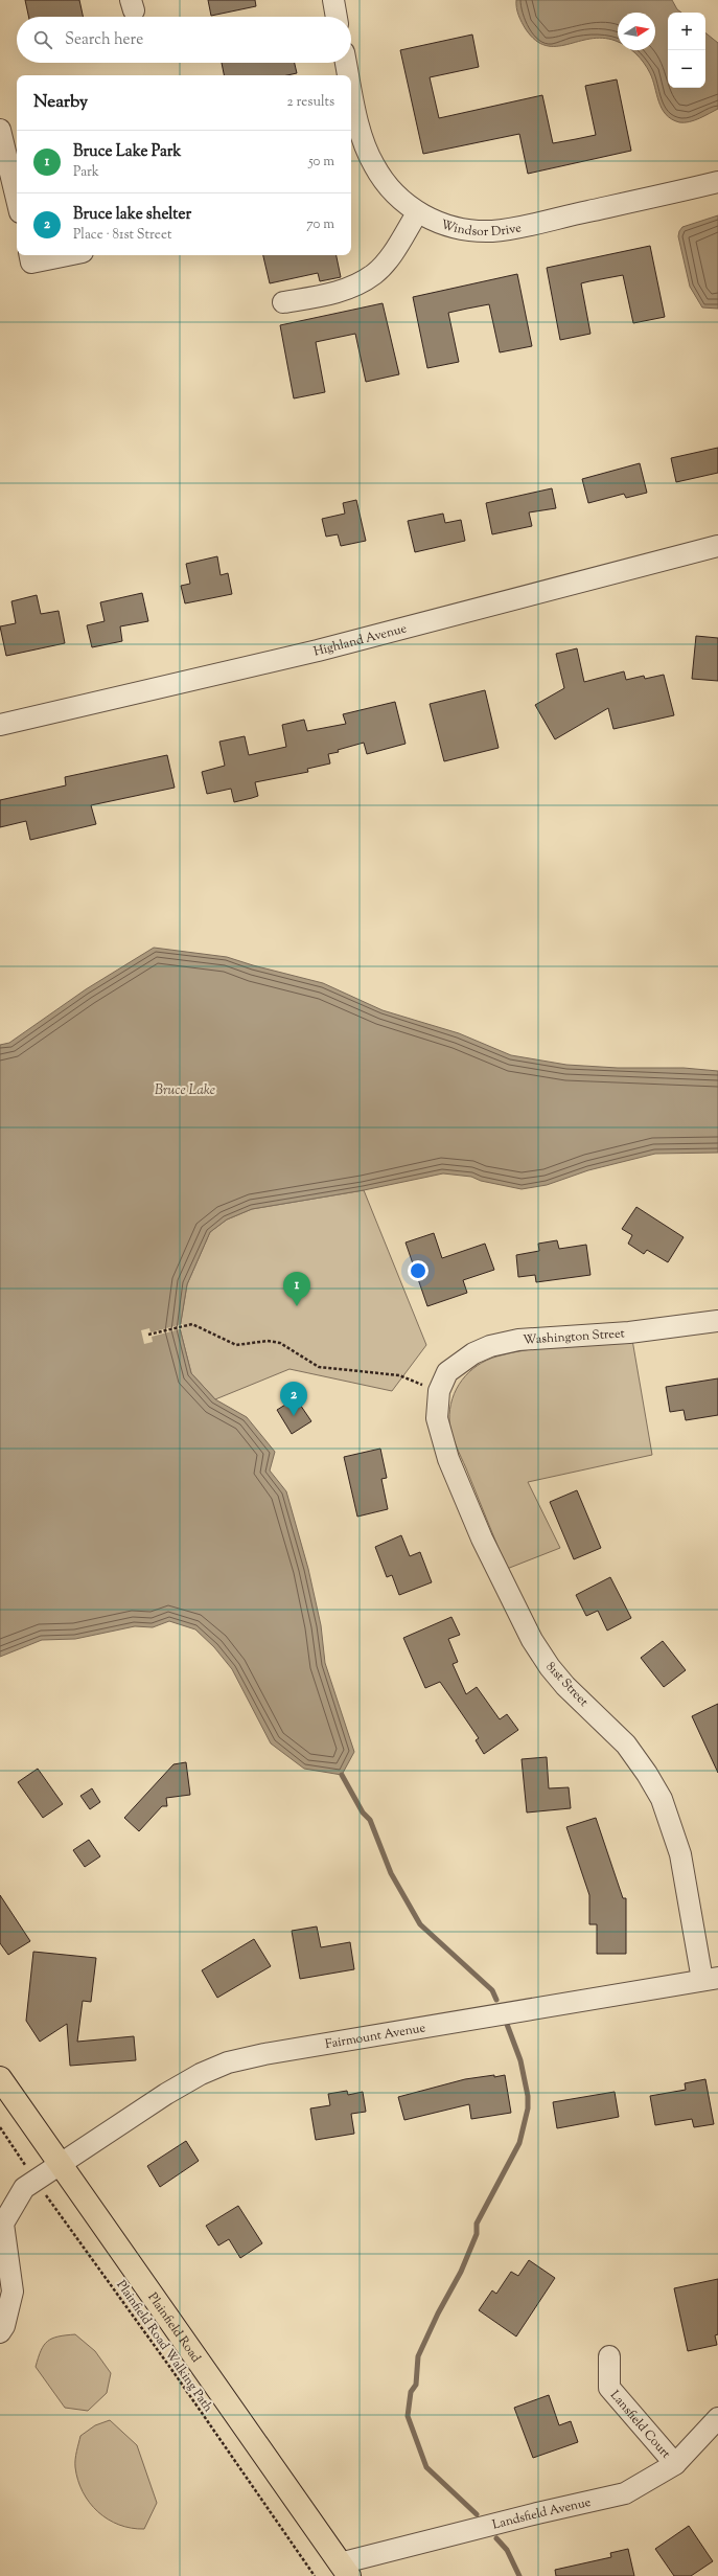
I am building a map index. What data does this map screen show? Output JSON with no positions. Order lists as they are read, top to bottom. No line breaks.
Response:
{"streets":{"main road":["Plainfield Road"],"street":["Windsor Drive","Highland Avenue","Washington Street","81st Street","Fairmount Avenue","Lansfield Court","Landsfield Avenue"],"path":["Plainfield Road Walking Path"]},"crossings":[["Washington Street","81st Street"],["81st Street","Fairmount Avenue"],["Fairmount Avenue","Plainfield Road"],["Fairmount Avenue","Plainfield Road Walking Path"],["Plainfield Road","Landsfield Avenue"],["Lansfield Court","Landsfield Avenue"]],"water":["Bruce Lake"],"north":"right","page":{"map_buttons":["+","−"],"search":"Search here","heading":["Nearby","2 results"],"list":[{"mark":"1","name":"Bruce Lake Park","note":"Park","value":"50 m"},{"mark":"2","name":"Bruce lake shelter","note":"Place · 81st Street","value":"70 m"}],"pins":["1","2"]}}
